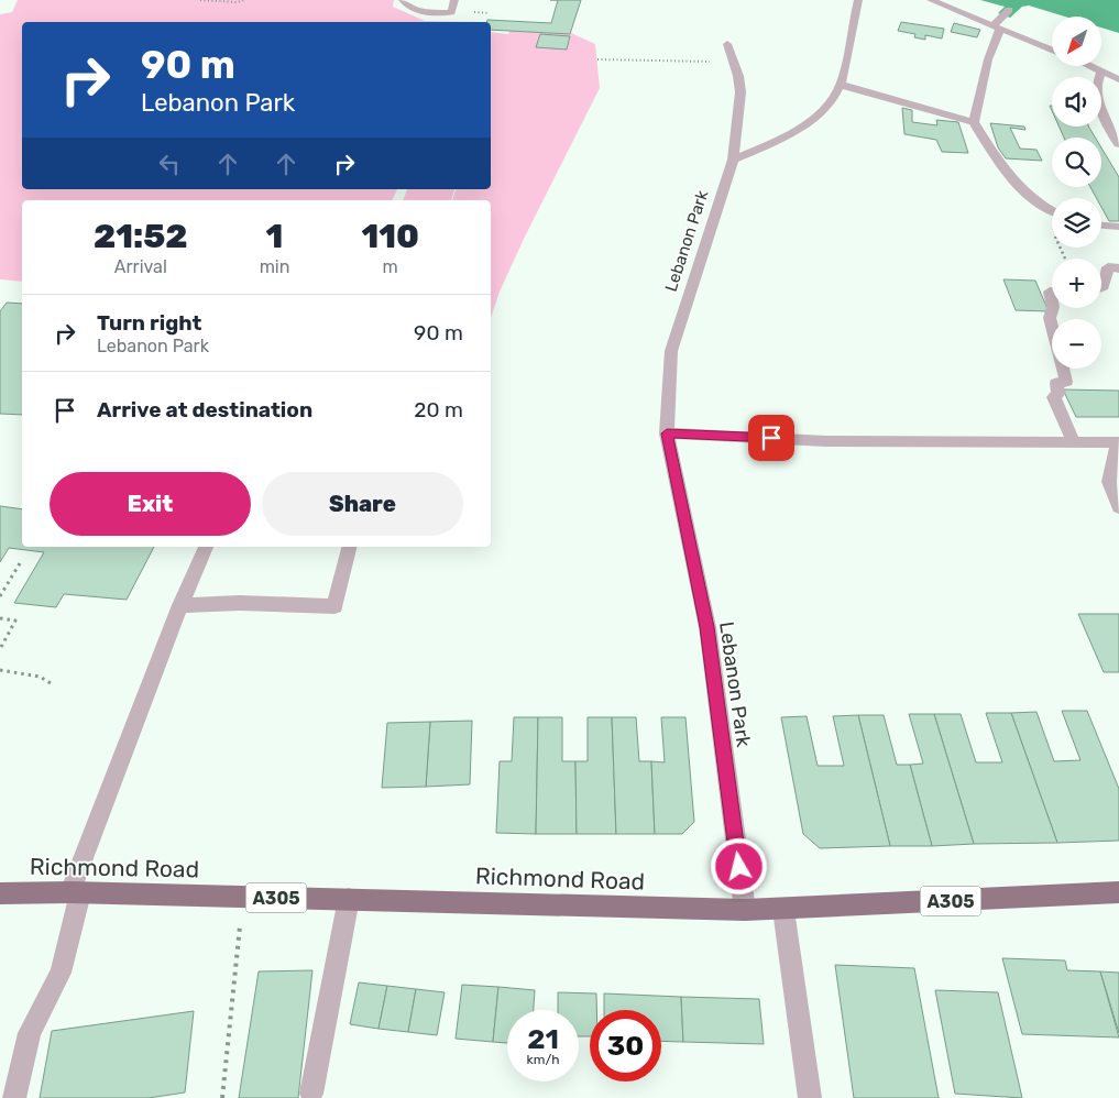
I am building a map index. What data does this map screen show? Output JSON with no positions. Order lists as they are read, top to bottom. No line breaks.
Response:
{"streets":{"main road":["Richmond Road","A305"],"street":["Lebanon Park"]},"crossings":[["Lebanon Park","Richmond Road"]],"north":"bottom left","page":{"map_buttons":["+","−"],"turn":["90 m","Lebanon Park"],"eta":["21:52","Arrival","1","min","110","m"],"list":[{"name":"Turn right","note":"Lebanon Park","value":"90 m"},{"name":"Arrive at destination","value":"20 m"}],"buttons":["Exit","Share"],"speed":"21 km/h","limit":"30"}}
